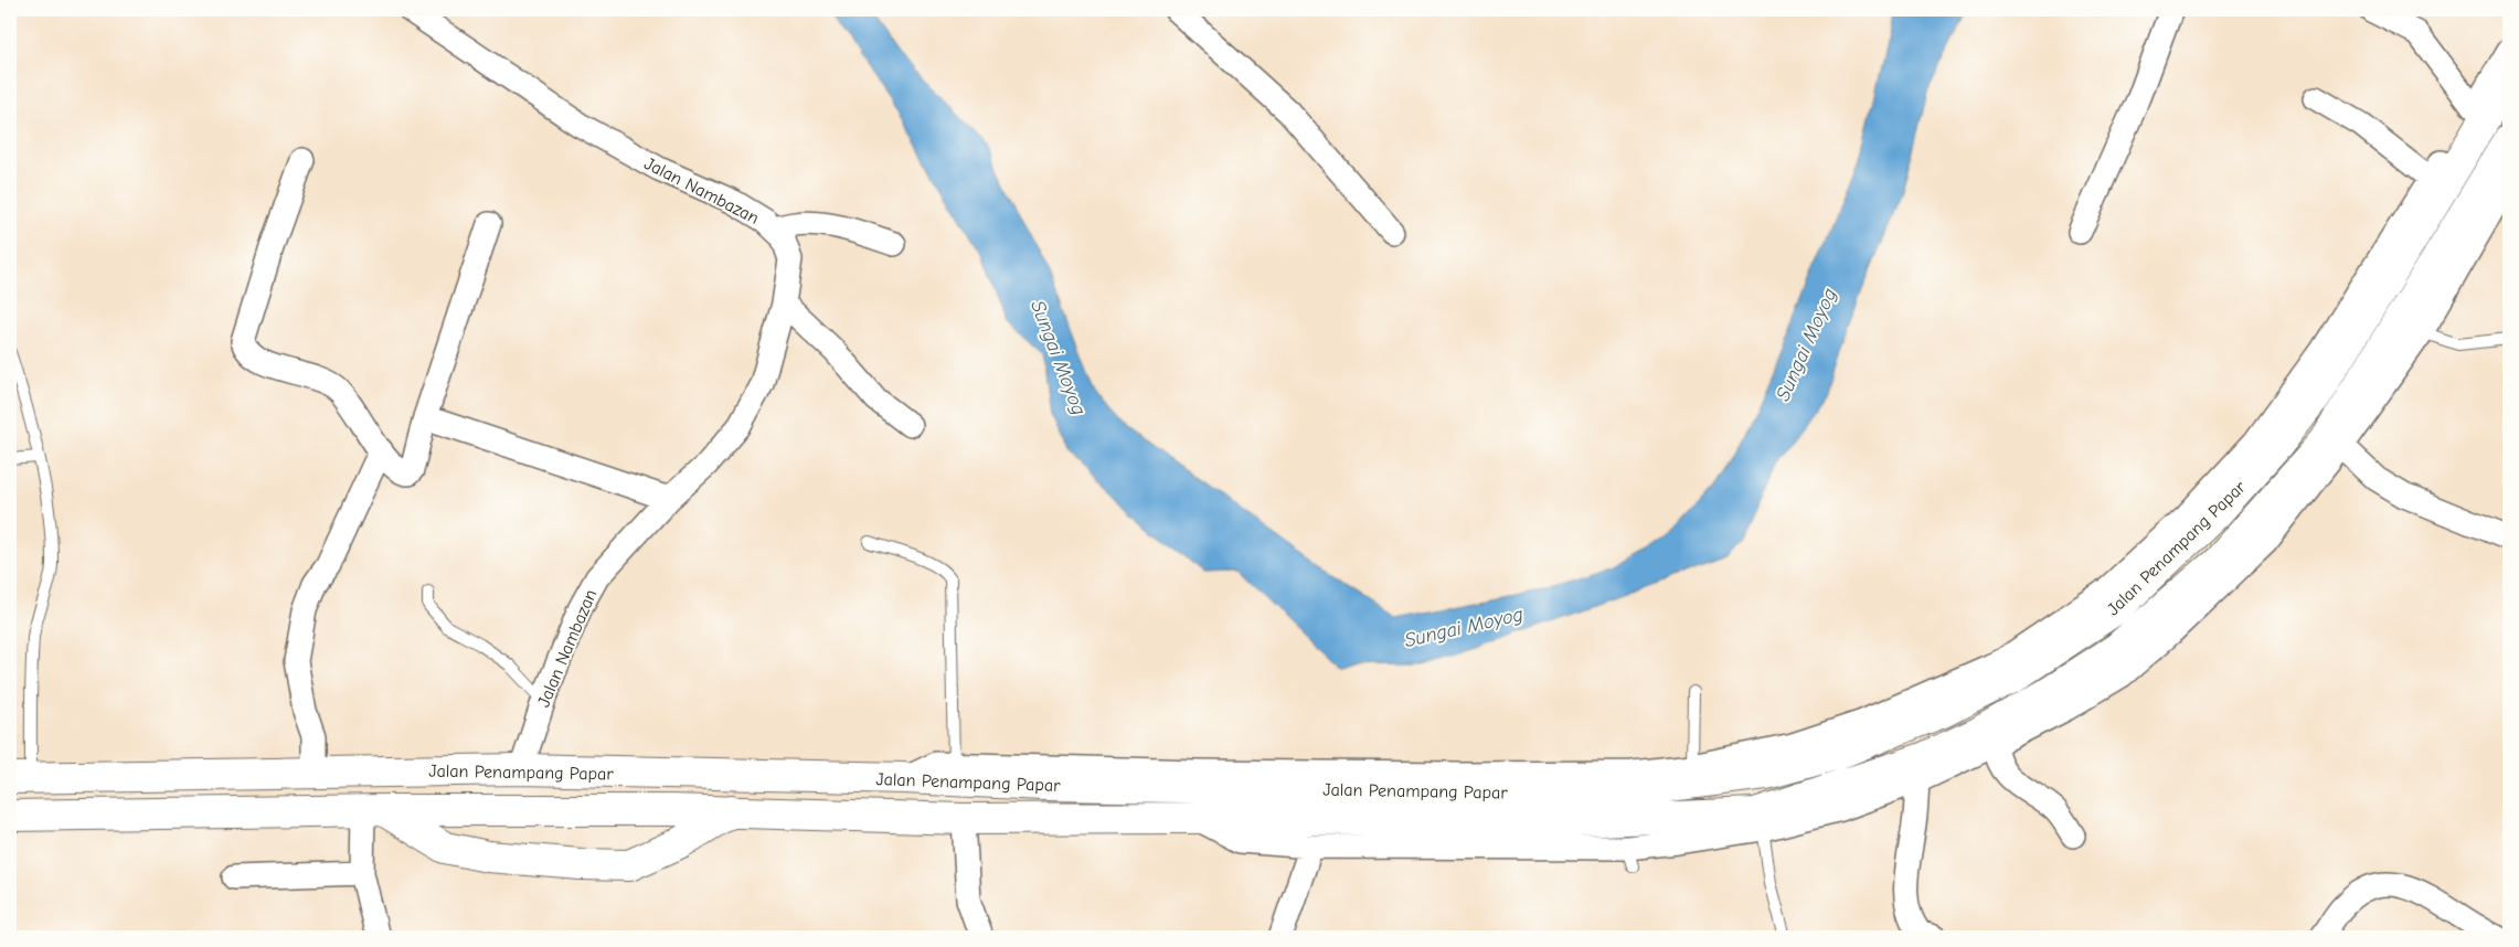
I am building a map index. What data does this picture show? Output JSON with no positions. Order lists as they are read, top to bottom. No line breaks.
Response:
{"streets":{"main road":["Jalan Penampang Papar"],"street":["Jalan Nambazan"]},"crossings":[["Jalan Nambazan","Jalan Penampang Papar"]],"water":["Sungai Moyog"]}
